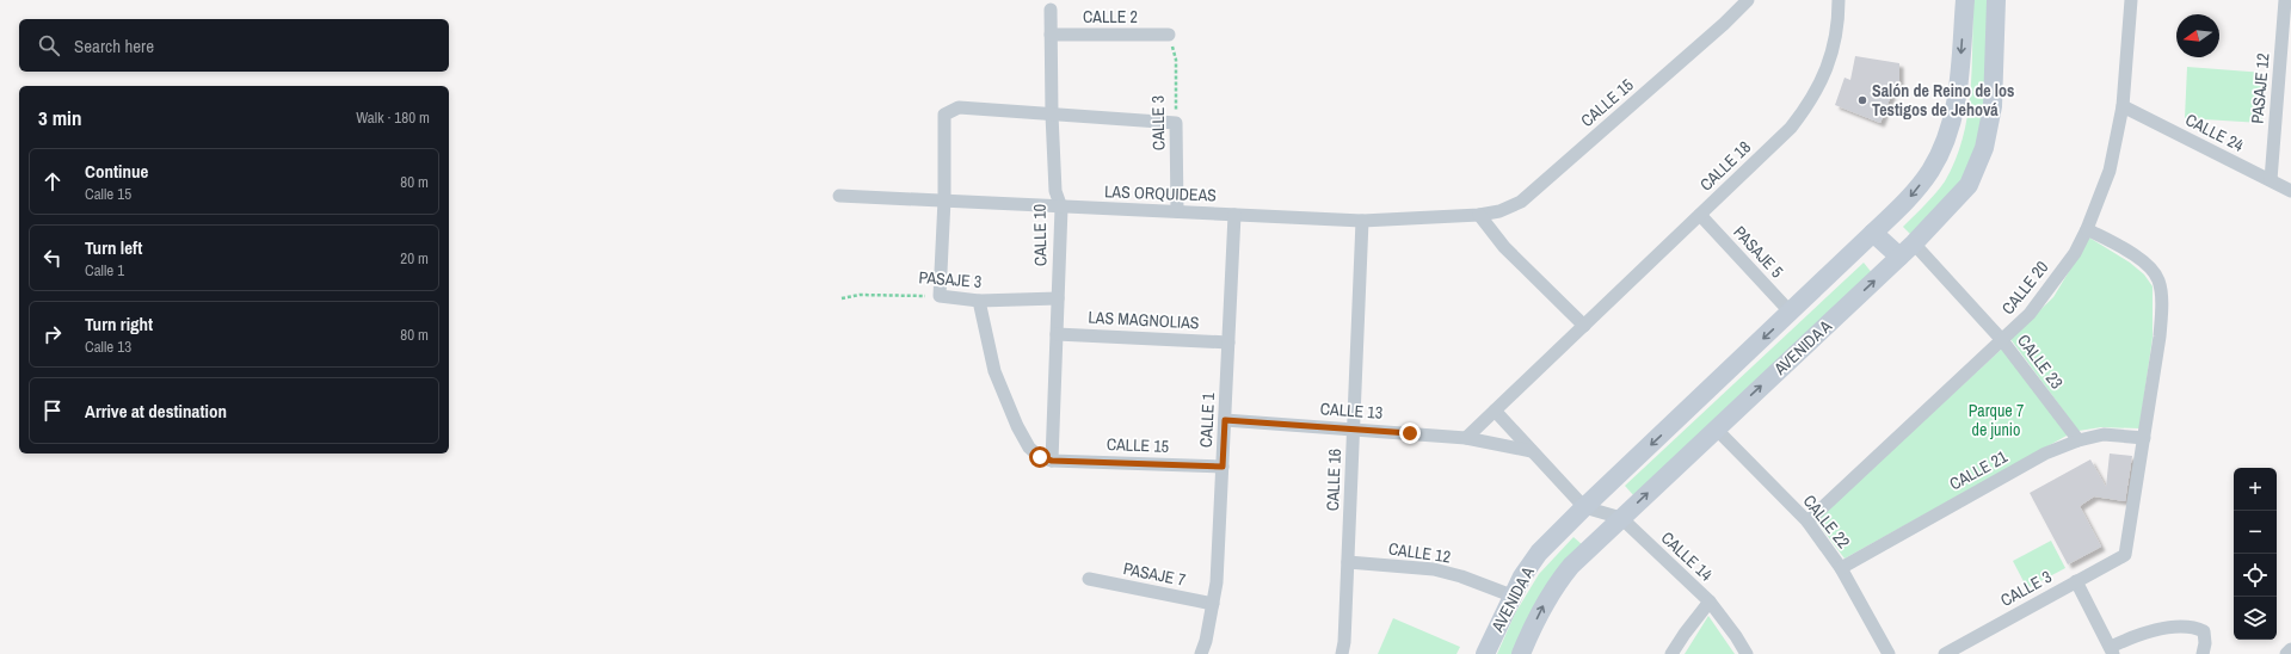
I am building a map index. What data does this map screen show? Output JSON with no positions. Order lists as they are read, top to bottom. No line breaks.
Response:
{"streets":{"main road":["AVENIDA A"],"street":["CALLE 2","PASAJE 12","CALLE 15","CALLE 3","CALLE 24","CALLE 18","LAS ORQUIDEAS","CALLE 10","PASAJE 5","PASAJE 3","CALLE 20","LAS MAGNOLIAS","CALLE 23","CALLE 13","CALLE 1","CALLE 21","CALLE 16","CALLE 22","CALLE 12","CALLE 14","PASAJE 7"]},"crossings":[["CALLE 2","CALLE 3"],["CALLE 2","CALLE 10"],["PASAJE 12","CALLE 24"],["CALLE 15","LAS ORQUIDEAS"],["CALLE 15","CALLE 10"],["CALLE 15","CALLE 1"],["CALLE 3","LAS ORQUIDEAS"],["CALLE 3","CALLE 21"],["CALLE 24","CALLE 20"],["CALLE 18","PASAJE 5"],["CALLE 18","CALLE 13"],["LAS ORQUIDEAS","CALLE 10"],["LAS ORQUIDEAS","CALLE 1"],["LAS ORQUIDEAS","CALLE 16"],["CALLE 10","PASAJE 3"],["CALLE 10","LAS MAGNOLIAS"],["PASAJE 5","AVENIDA A"],["CALLE 20","CALLE 23"],["CALLE 20","CALLE 22"],["LAS MAGNOLIAS","CALLE 1"],["AVENIDA A","CALLE 23"],["AVENIDA A","CALLE 22"],["AVENIDA A","CALLE 12"],["AVENIDA A","CALLE 14"],["CALLE 23","CALLE 21"],["CALLE 13","CALLE 1"],["CALLE 13","CALLE 16"],["CALLE 1","PASAJE 7"],["CALLE 21","CALLE 22"],["CALLE 16","CALLE 12"]],"parks":["Parque 7 de junio"],"places":["Salón de Reino de los Testigos de Jehová"],"north":"left","page":{"search":"Search here","heading":["3 min","Walk · 180 m"],"list":[["Continue","Calle 15","80 m"],["Turn left","Calle 1","20 m"],["Turn right","Calle 13","80 m"],"Arrive at destination"],"map_buttons":["+","−"]}}
